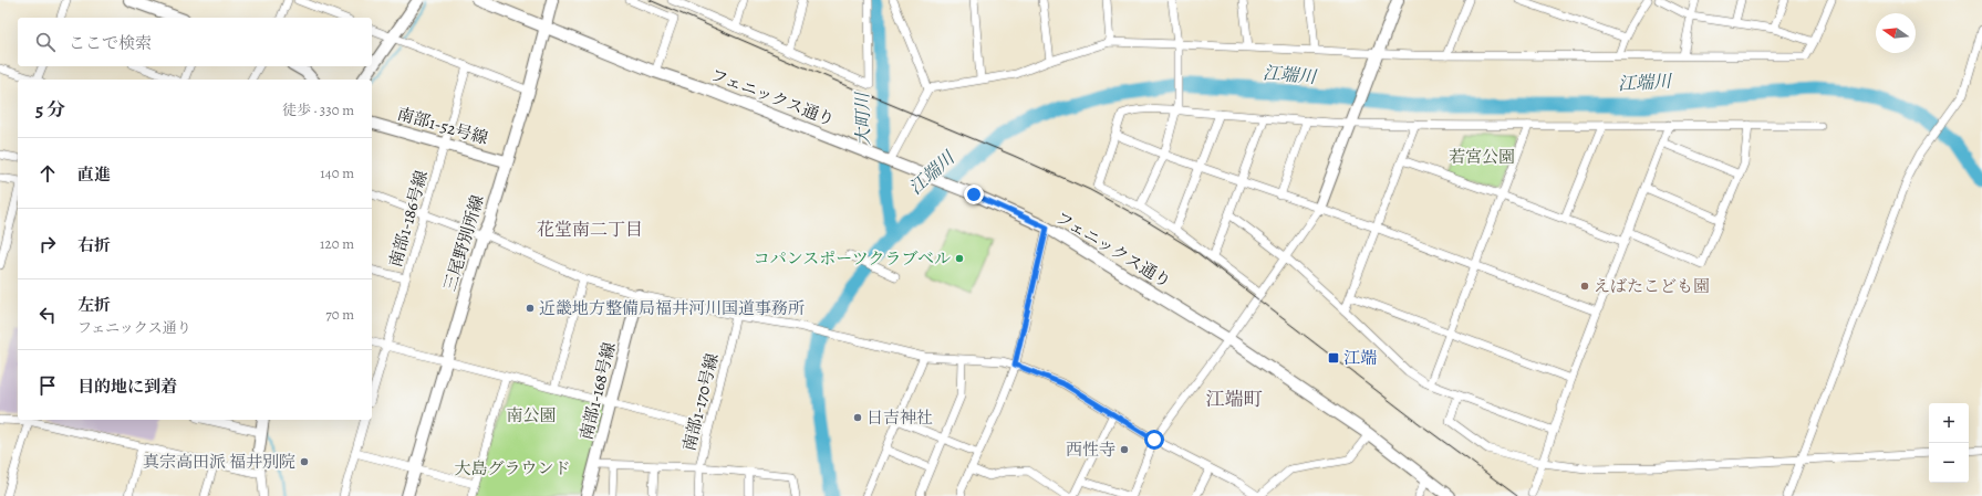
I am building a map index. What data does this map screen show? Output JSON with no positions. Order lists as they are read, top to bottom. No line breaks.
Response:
{"streets":{"main road":["フェニックス通り","南部1-52号線","三尾野別所線","南部1-168号線"],"street":["南部1-186号線","南部1-170号線"]},"crossings":[["フェニックス通り","三尾野別所線"],["南部1-52号線","南部1-186号線"],["南部1-52号線","三尾野別所線"]],"districts":["花堂南二丁目","江端町"],"water":["江端川","大町川"],"parks":["若宮公園","南公園","大島グラウンド"],"places":{"other":["コパンスポーツクラブベル","えばたこども園","近畿地方整備局福井河川国道事務所","日吉神社","西性寺","真宗高田派 福井別院"],"transit":["江端"]},"north":"left","page":{"search":"ここで検索","heading":["5 分","徒歩 · 330 m"],"list":[["直進","140 m"],["右折","120 m"],["左折","フェニックス通り","70 m"],"目的地に到着"],"map_buttons":["+","−"]}}
